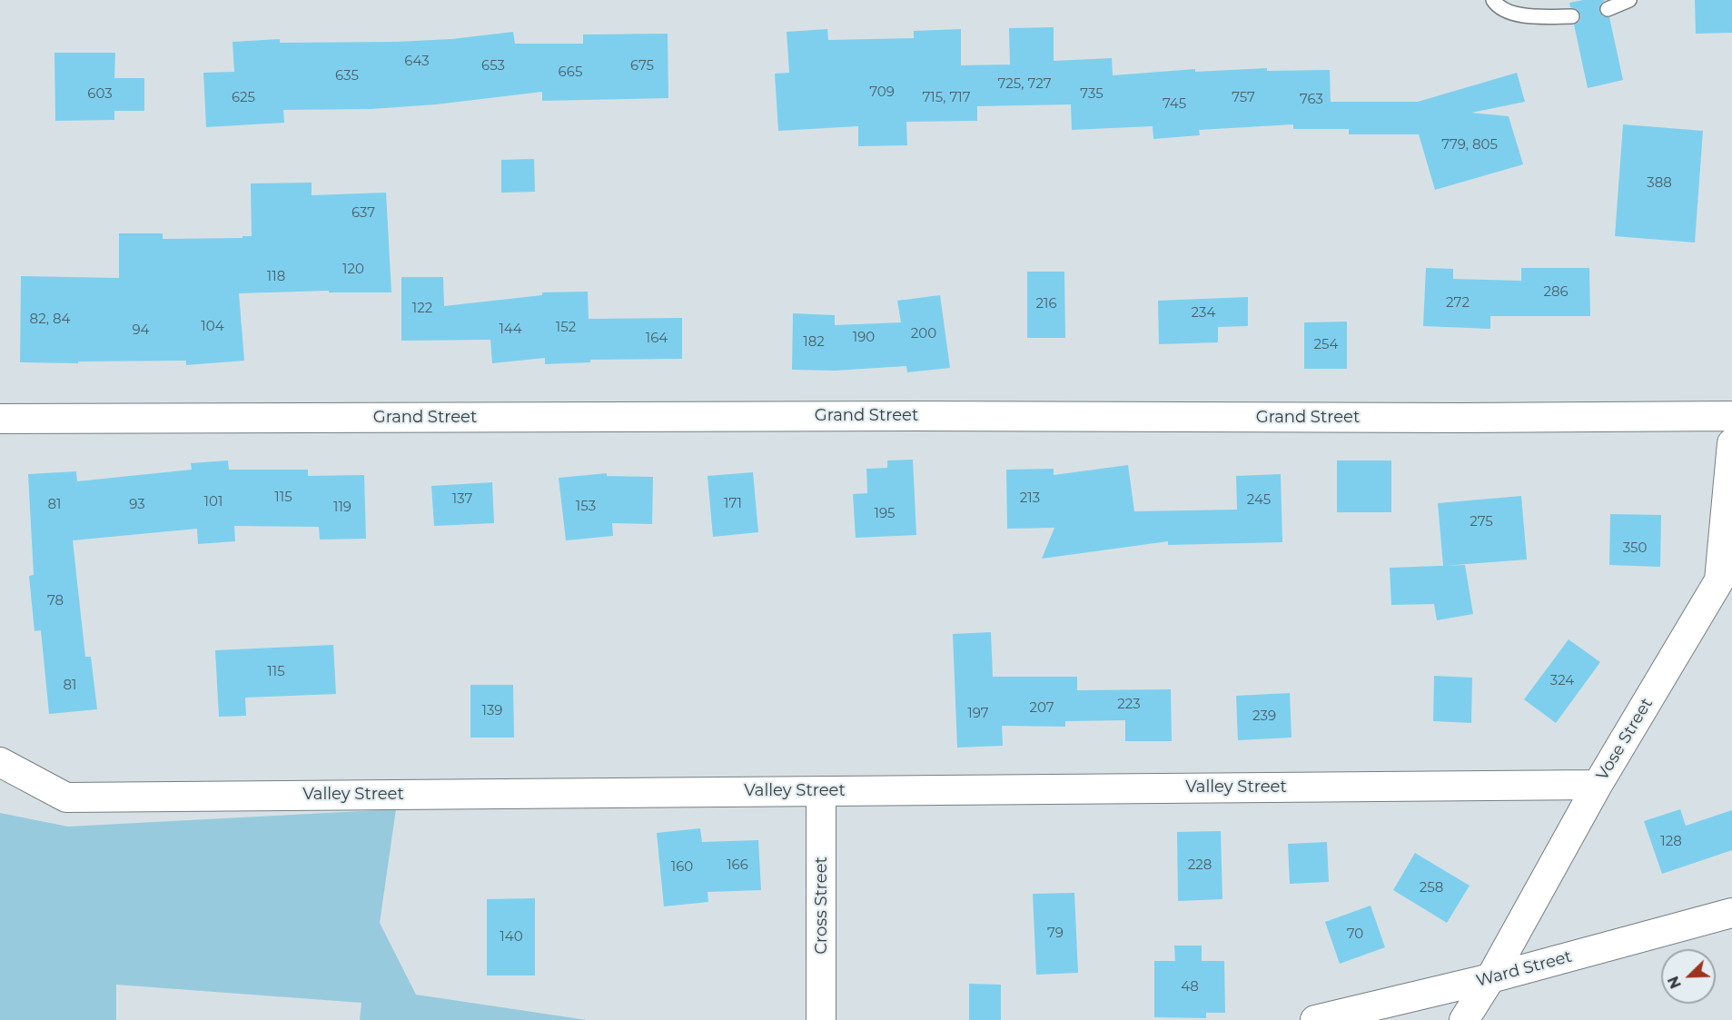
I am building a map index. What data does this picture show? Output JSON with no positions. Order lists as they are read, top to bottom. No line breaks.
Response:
{"streets":{"street":["Grand Street","Vose Street","Valley Street","Cross Street","Ward Street"]},"crossings":[["Vose Street","Valley Street"],["Vose Street","Ward Street"],["Valley Street","Cross Street"]],"house_numbers":["643","653","675","665","635","725, 727","709","603","735","625","715, 717","757","763","745","779, 805","388","637","120","118","286","272","216","122","234","82, 84","104","152","144","94","200","190","164","182","254","115","213","137","245","101","171","81","93","153","119","195","275","350","78","115","324","81","223","207","139","197","239","128","166","228","160","258","79","70","140","48"],"north":"bottom left"}
